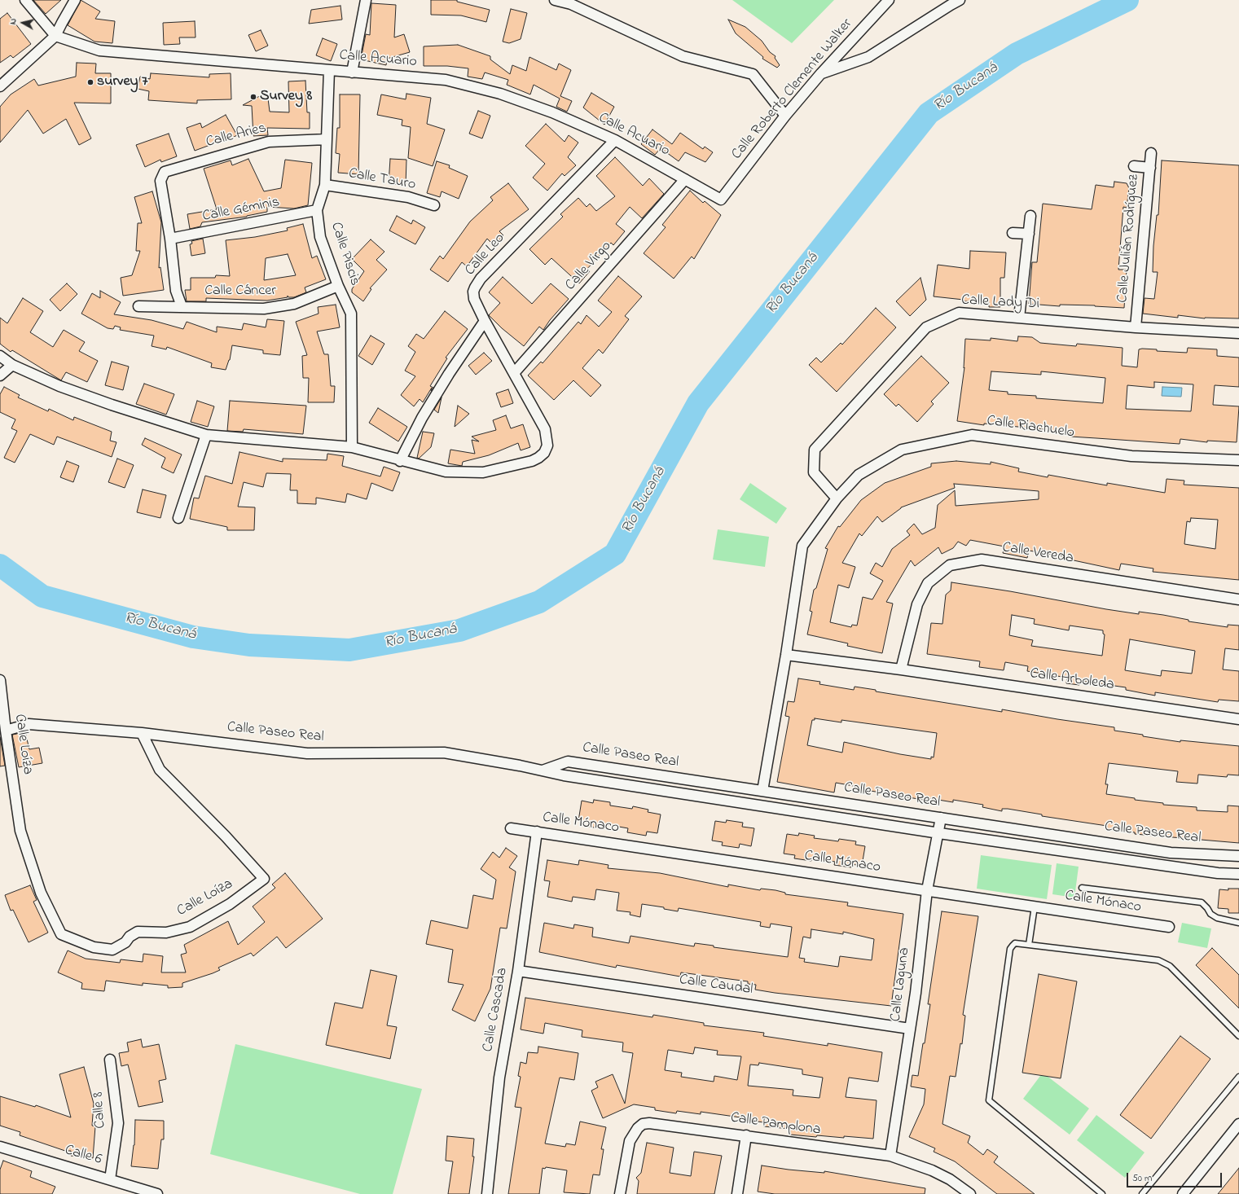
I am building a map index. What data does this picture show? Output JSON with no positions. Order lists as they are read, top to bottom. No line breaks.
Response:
{"streets":{"street":["Calle Acuario","Calle Roberto Clemente Walker","Calle Aries","Calle Tauro","Calle Géminis","Calle Julián Rodríguez","Calle Piscis","Calle Leo","Calle Virgo","Calle Cáncer","Calle Lady Di","Calle Riachuelo","Calle Vereda","Calle Arboleda","Calle Paseo Real","Calle Loíza","Calle Mónaco","Calle Laguna","Calle Caudal","Calle Cascada","Calle 8","Calle Pamplona","Calle 6"]},"crossings":[["Calle Acuario","Calle Roberto Clemente Walker"],["Calle Acuario","Calle Piscis"],["Calle Acuario","Calle Leo"],["Calle Acuario","Calle Virgo"],["Calle Aries","Calle Géminis"],["Calle Aries","Calle Piscis"],["Calle Tauro","Calle Piscis"],["Calle Géminis","Calle Piscis"],["Calle Julián Rodríguez","Calle Lady Di"],["Calle Piscis","Calle Cáncer"],["Calle Leo","Calle Virgo"],["Calle Lady Di","Calle Riachuelo"],["Calle Riachuelo","Calle Arboleda"],["Calle Riachuelo","Calle Paseo Real"],["Calle Vereda","Calle Arboleda"],["Calle Paseo Real","Calle Loíza"],["Calle Paseo Real","Calle Laguna"],["Calle Mónaco","Calle Laguna"],["Calle Mónaco","Calle Cascada"],["Calle Laguna","Calle Caudal"],["Calle Laguna","Calle Pamplona"],["Calle Caudal","Calle Cascada"],["Calle 8","Calle 6"]],"water":["Río Bucaná"],"places":["survey 7","Survey 8"],"scale_bar":"50 m","north":"left"}
